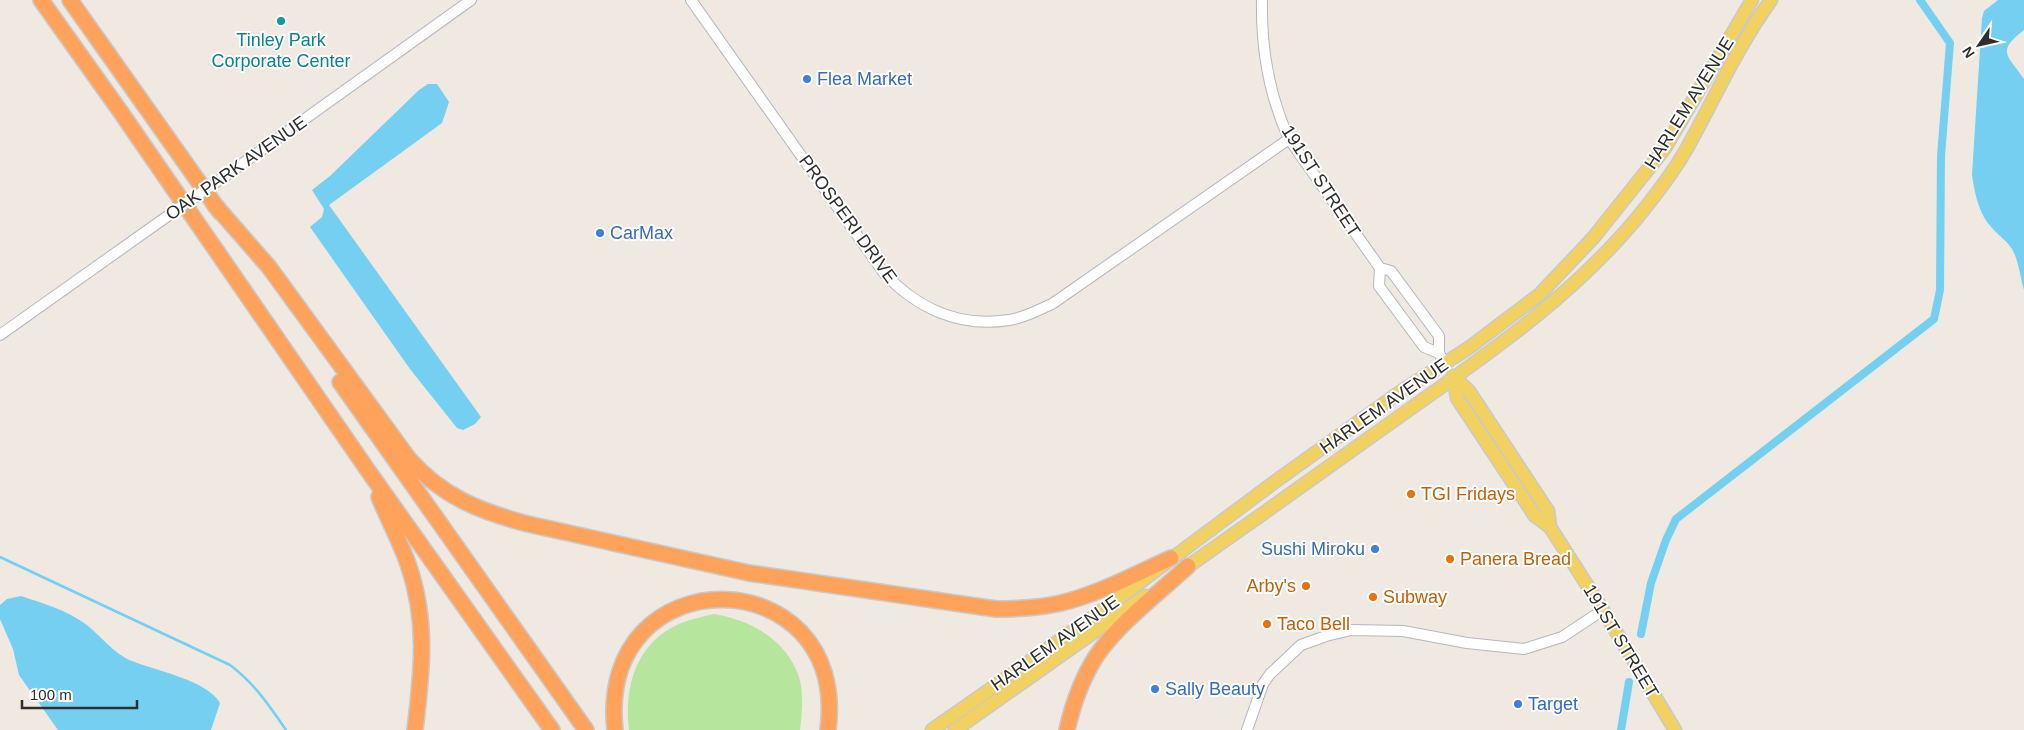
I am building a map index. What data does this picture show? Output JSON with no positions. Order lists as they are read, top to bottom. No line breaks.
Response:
{"streets":{"main road":["HARLEM AVENUE","191ST STREET"],"street":["OAK PARK AVENUE","PROSPERI DRIVE"]},"crossings":[["HARLEM AVENUE","191ST STREET"],["191ST STREET","PROSPERI DRIVE"]],"places":["Tinley Park Corporate Center","Flea Market","CarMax","TGI Fridays","Sushi Miroku","Panera Bread","Arby's","Subway","Taco Bell","Sally Beauty","Target"],"scale_bar":"100 m","north":"bottom left"}
